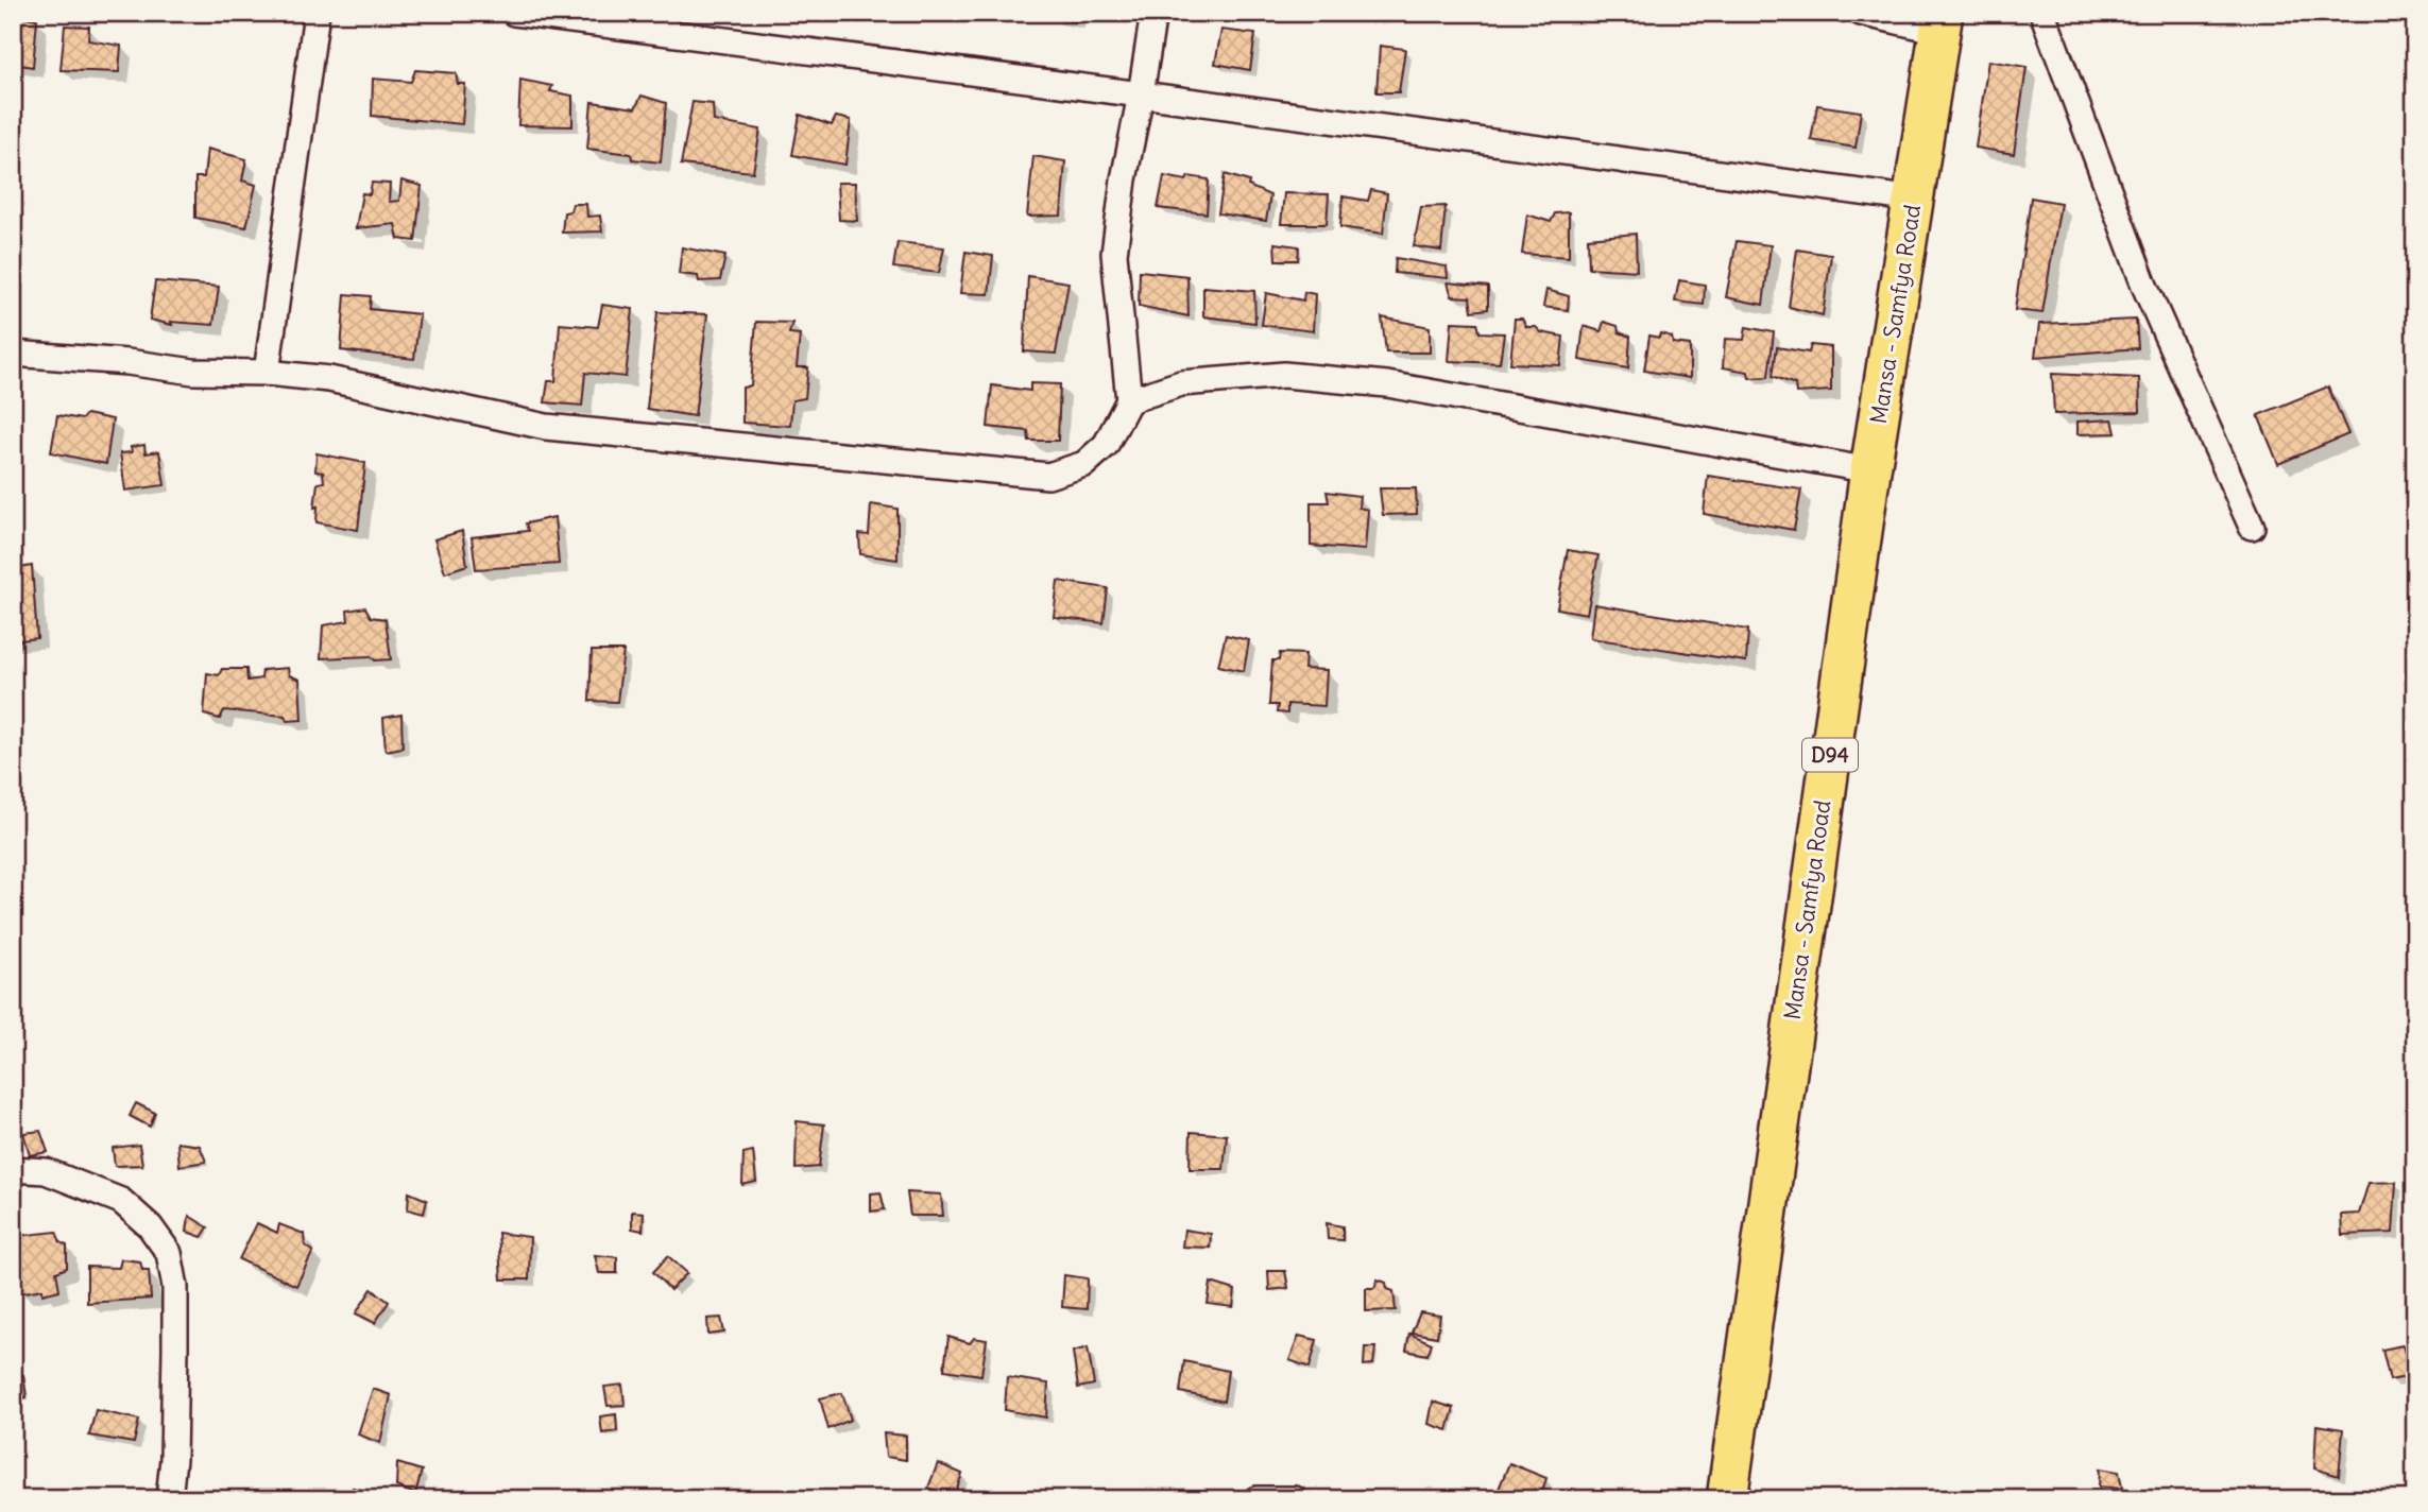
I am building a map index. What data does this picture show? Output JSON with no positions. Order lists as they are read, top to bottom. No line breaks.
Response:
{"streets":{"main road":["Mansa - Samfya Road","D94"]}}
